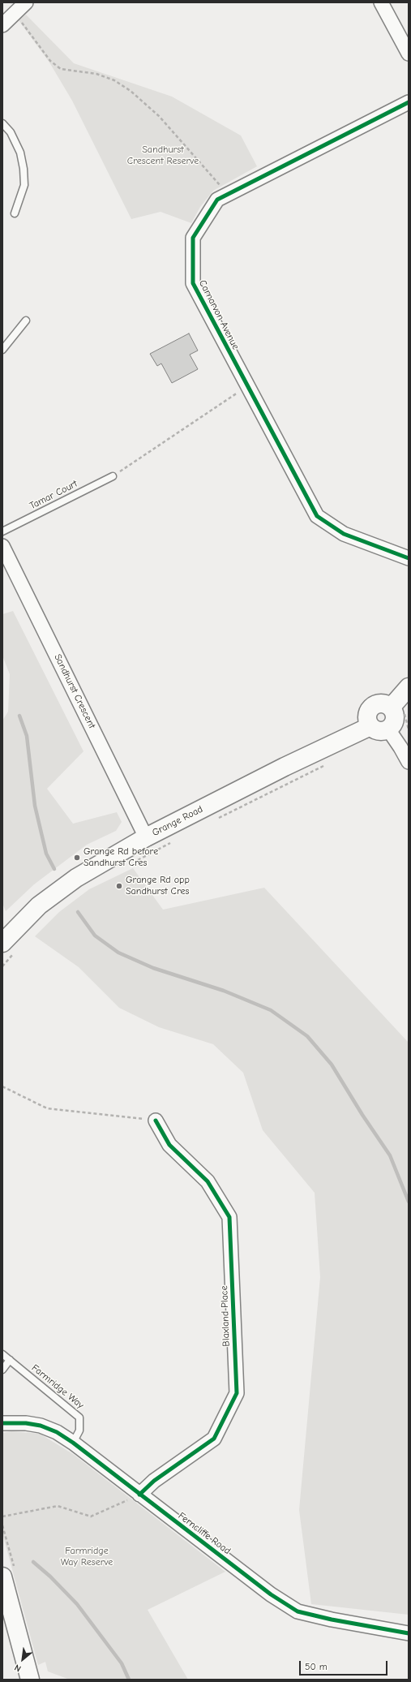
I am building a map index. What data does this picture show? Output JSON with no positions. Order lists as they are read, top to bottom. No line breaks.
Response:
{"streets":{"street":["Carnarvon Avenue","Sandhurst Crescent","Grange Road","Blaxland Place","Ferncliffe Road"],"lane":["Tamar Court","Farmridge Way"]},"crossings":[["Sandhurst Crescent","Grange Road"],["Blaxland Place","Ferncliffe Road"],["Farmridge Way","Ferncliffe Road"]],"parks":["Sandhurst Crescent Reserve","Farmridge Way Reserve"],"places":["Grange Rd before Sandhurst Cres","Grange Rd opp Sandhurst Cres"],"scale_bar":"50 m","north":"bottom left"}
